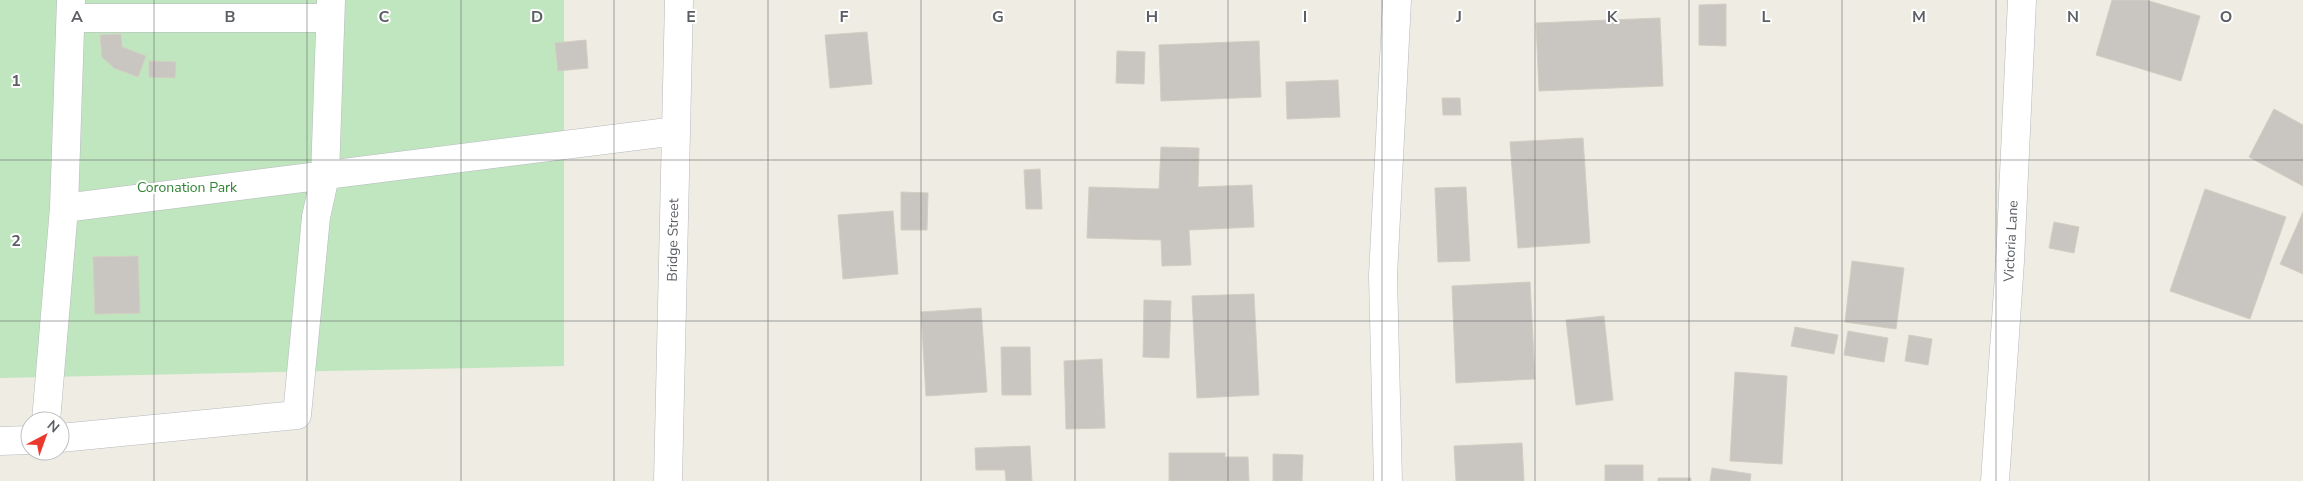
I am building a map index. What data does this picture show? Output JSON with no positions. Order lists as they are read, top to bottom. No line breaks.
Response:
{"streets":{"street":["Bridge Street","Victoria Lane"]},"parks":["Coronation Park"],"north":"top right","grid":{"columns":["A","B","C","D","E","F","G","H","I","J","K","L","M","N","O"],"rows":["1","2"]}}
